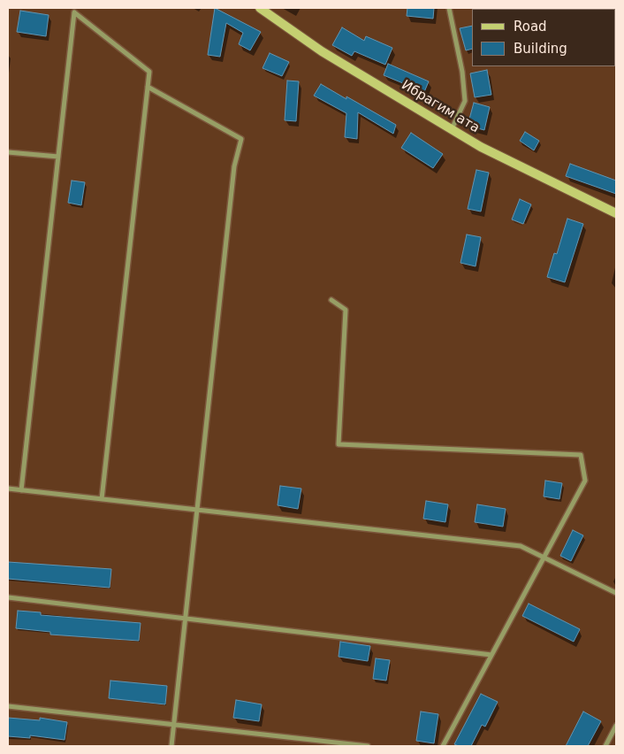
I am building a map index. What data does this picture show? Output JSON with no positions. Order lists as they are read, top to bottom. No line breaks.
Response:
{"streets":{"street":["Ибрагим ата"]},"legend":["Road","Building"]}
